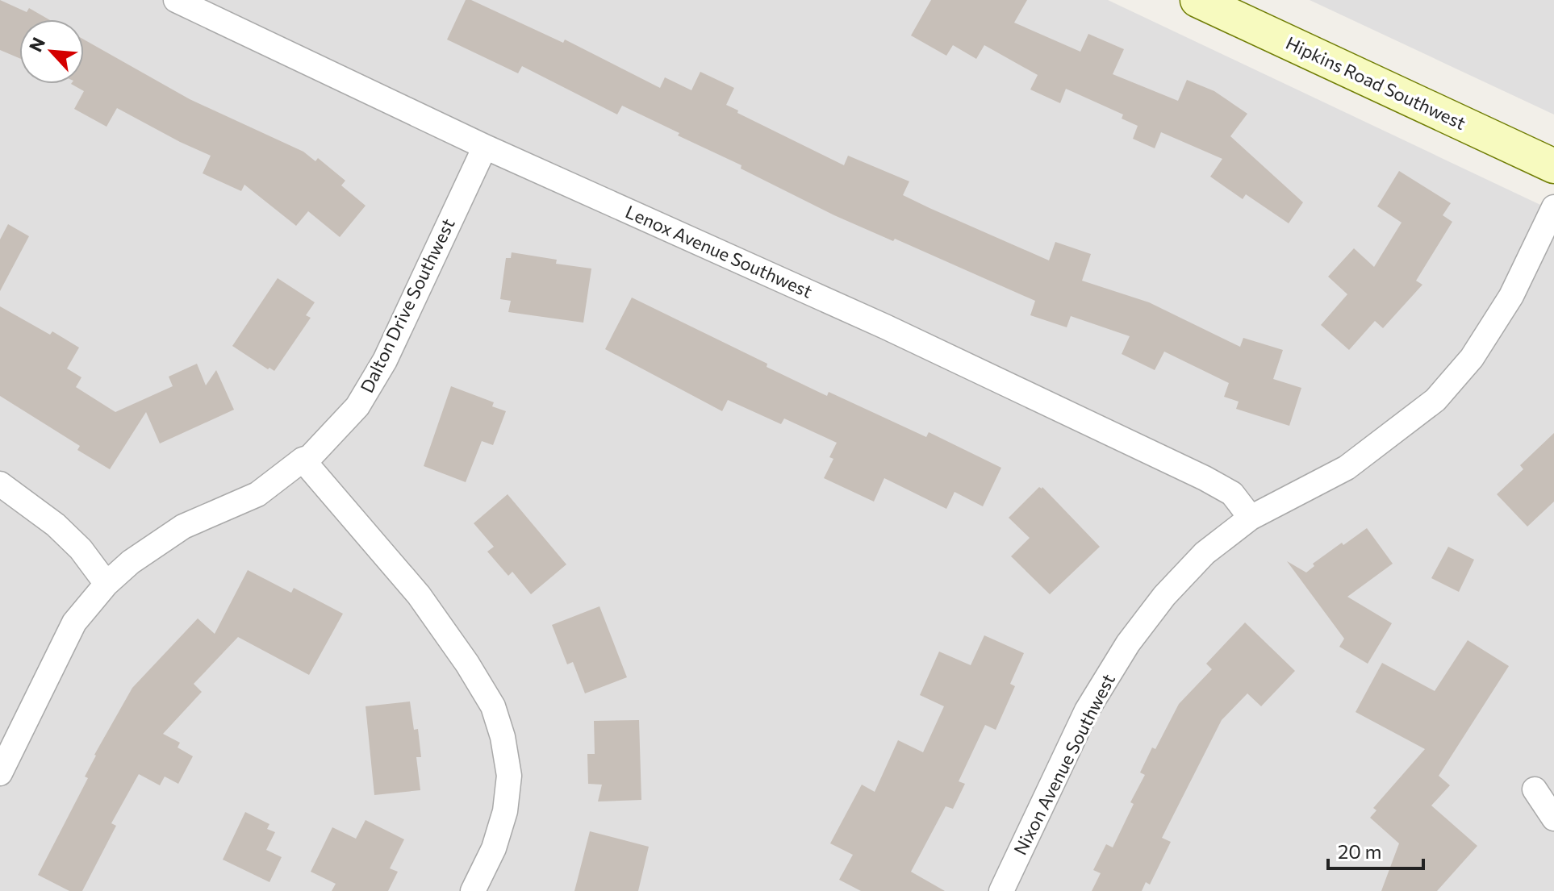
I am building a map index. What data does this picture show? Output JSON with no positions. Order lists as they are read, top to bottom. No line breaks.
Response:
{"streets":{"street":["Hipkins Road Southwest","Lenox Avenue Southwest","Dalton Drive Southwest","Nixon Avenue Southwest"]},"crossings":[["Lenox Avenue Southwest","Dalton Drive Southwest"],["Lenox Avenue Southwest","Nixon Avenue Southwest"]],"scale_bar":"20 m","north":"top left"}
